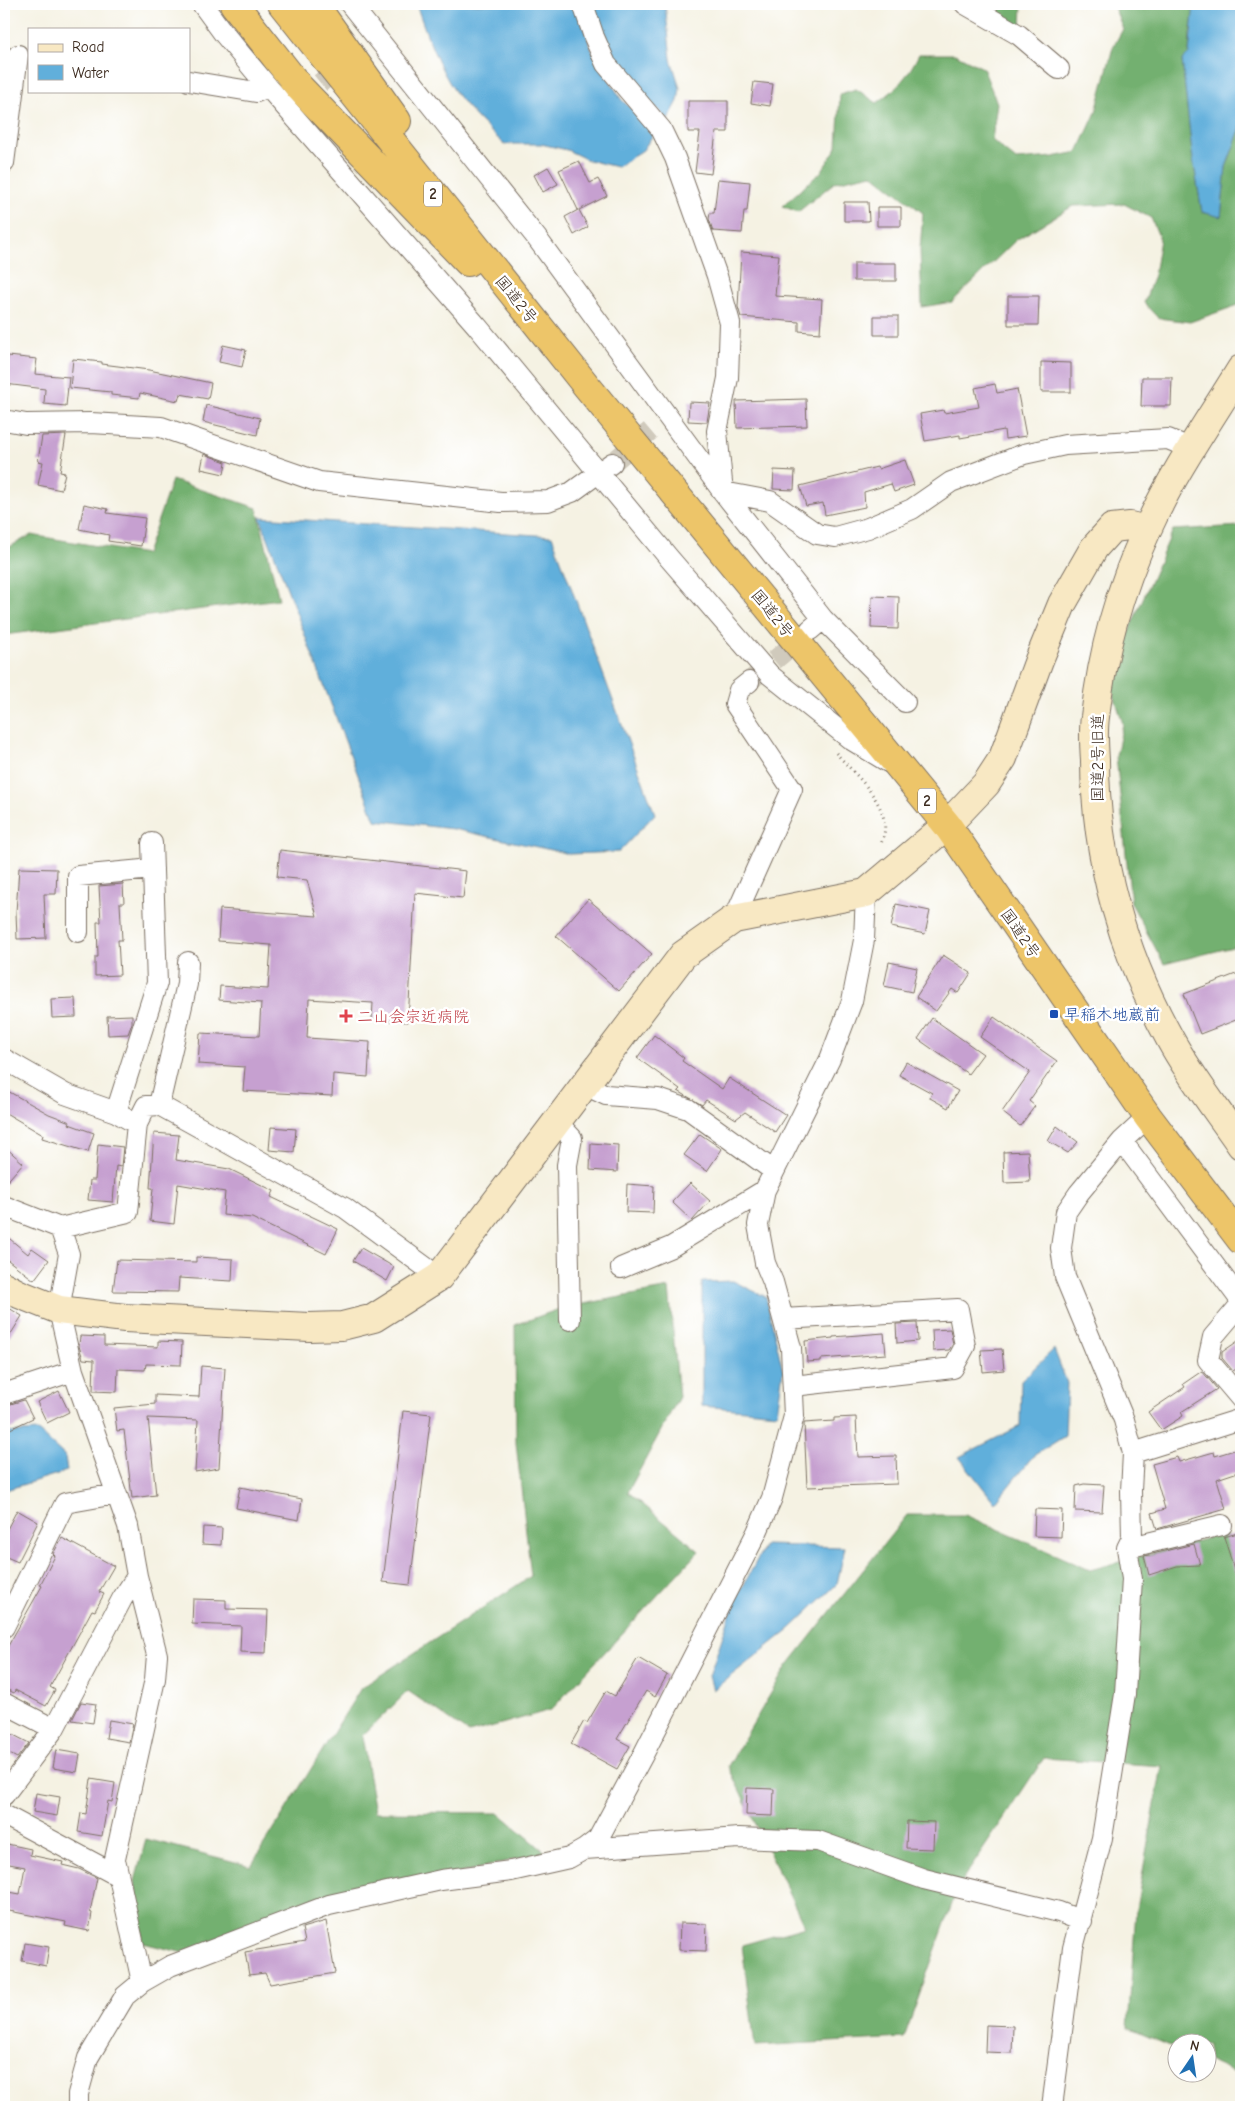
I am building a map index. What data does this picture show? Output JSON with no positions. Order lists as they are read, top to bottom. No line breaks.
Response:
{"streets":{"highway":["2","国道2号"],"street":["国道2号旧道"]},"places":{"transit":["早稲木地蔵前"],"health":["二山会宗近病院"]},"legend":["Road","Water"],"north":"top"}
